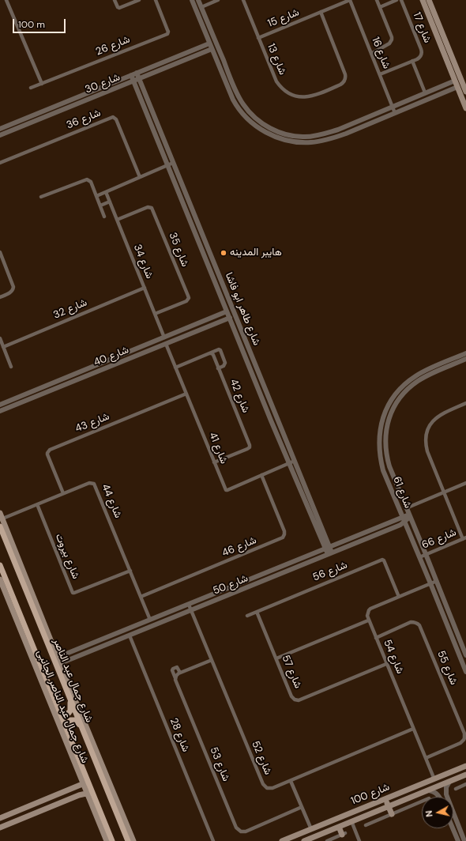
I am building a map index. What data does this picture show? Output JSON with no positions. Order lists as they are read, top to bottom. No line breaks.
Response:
{"streets":{"main road":["شارع جمال عبد الناصر","شارع جمال عبد الناصر الجانبى","شارع 100"],"street":["شارع 15","شارع 17","شارع 26","شارع 16","شارع 13","شارع 30","شارع 36","شارع 35","شارع 34","شارع 32","شارع طاهر ابو فاشا","شارع 40","شارع 42","شارع 43","شارع 41","شارع 61","شارع 44","شارع 66","شارع 46","شارع بيروت","شارع 56","شارع 50","شارع 54","شارع 55","شارع 57","شارع 28","شارع 52","شارع 53"]},"crossings":[["شارع 15","شارع 16"],["شارع 15","شارع 13"],["شارع 17","شارع 16"],["شارع 30","شارع طاهر ابو فاشا"],["شارع 35","شارع 34"],["شارع 34","شارع 32"],["شارع 34","شارع 40"],["شارع طاهر ابو فاشا","شارع 40"],["شارع طاهر ابو فاشا","شارع 41"],["شارع طاهر ابو فاشا","شارع 50"],["شارع 40","شارع 41"],["شارع 42","شارع 41"],["شارع 43","شارع 41"],["شارع 43","شارع 44"],["شارع 41","شارع 46"],["شارع 61","شارع 66"],["شارع 61","شارع 50"],["شارع 44","شارع 46"],["شارع 44","شارع بيروت"],["شارع 44","شارع 50"],["شارع 44","شارع جمال عبد الناصر الجانبى"],["شارع 56","شارع 57"],["شارع 50","شارع جمال عبد الناصر"],["شارع 50","شارع جمال عبد الناصر الجانبى"],["شارع 50","شارع 28"],["شارع 50","شارع 52"],["شارع 54","شارع 55"],["شارع 54","شارع 57"],["شارع 54","شارع 52"],["شارع 54","شارع 100"],["شارع جمال عبد الناصر","شارع جمال عبد الناصر الجانبى"]],"places":["هايبر المدينه"],"scale_bar":"100 m","north":"left"}
